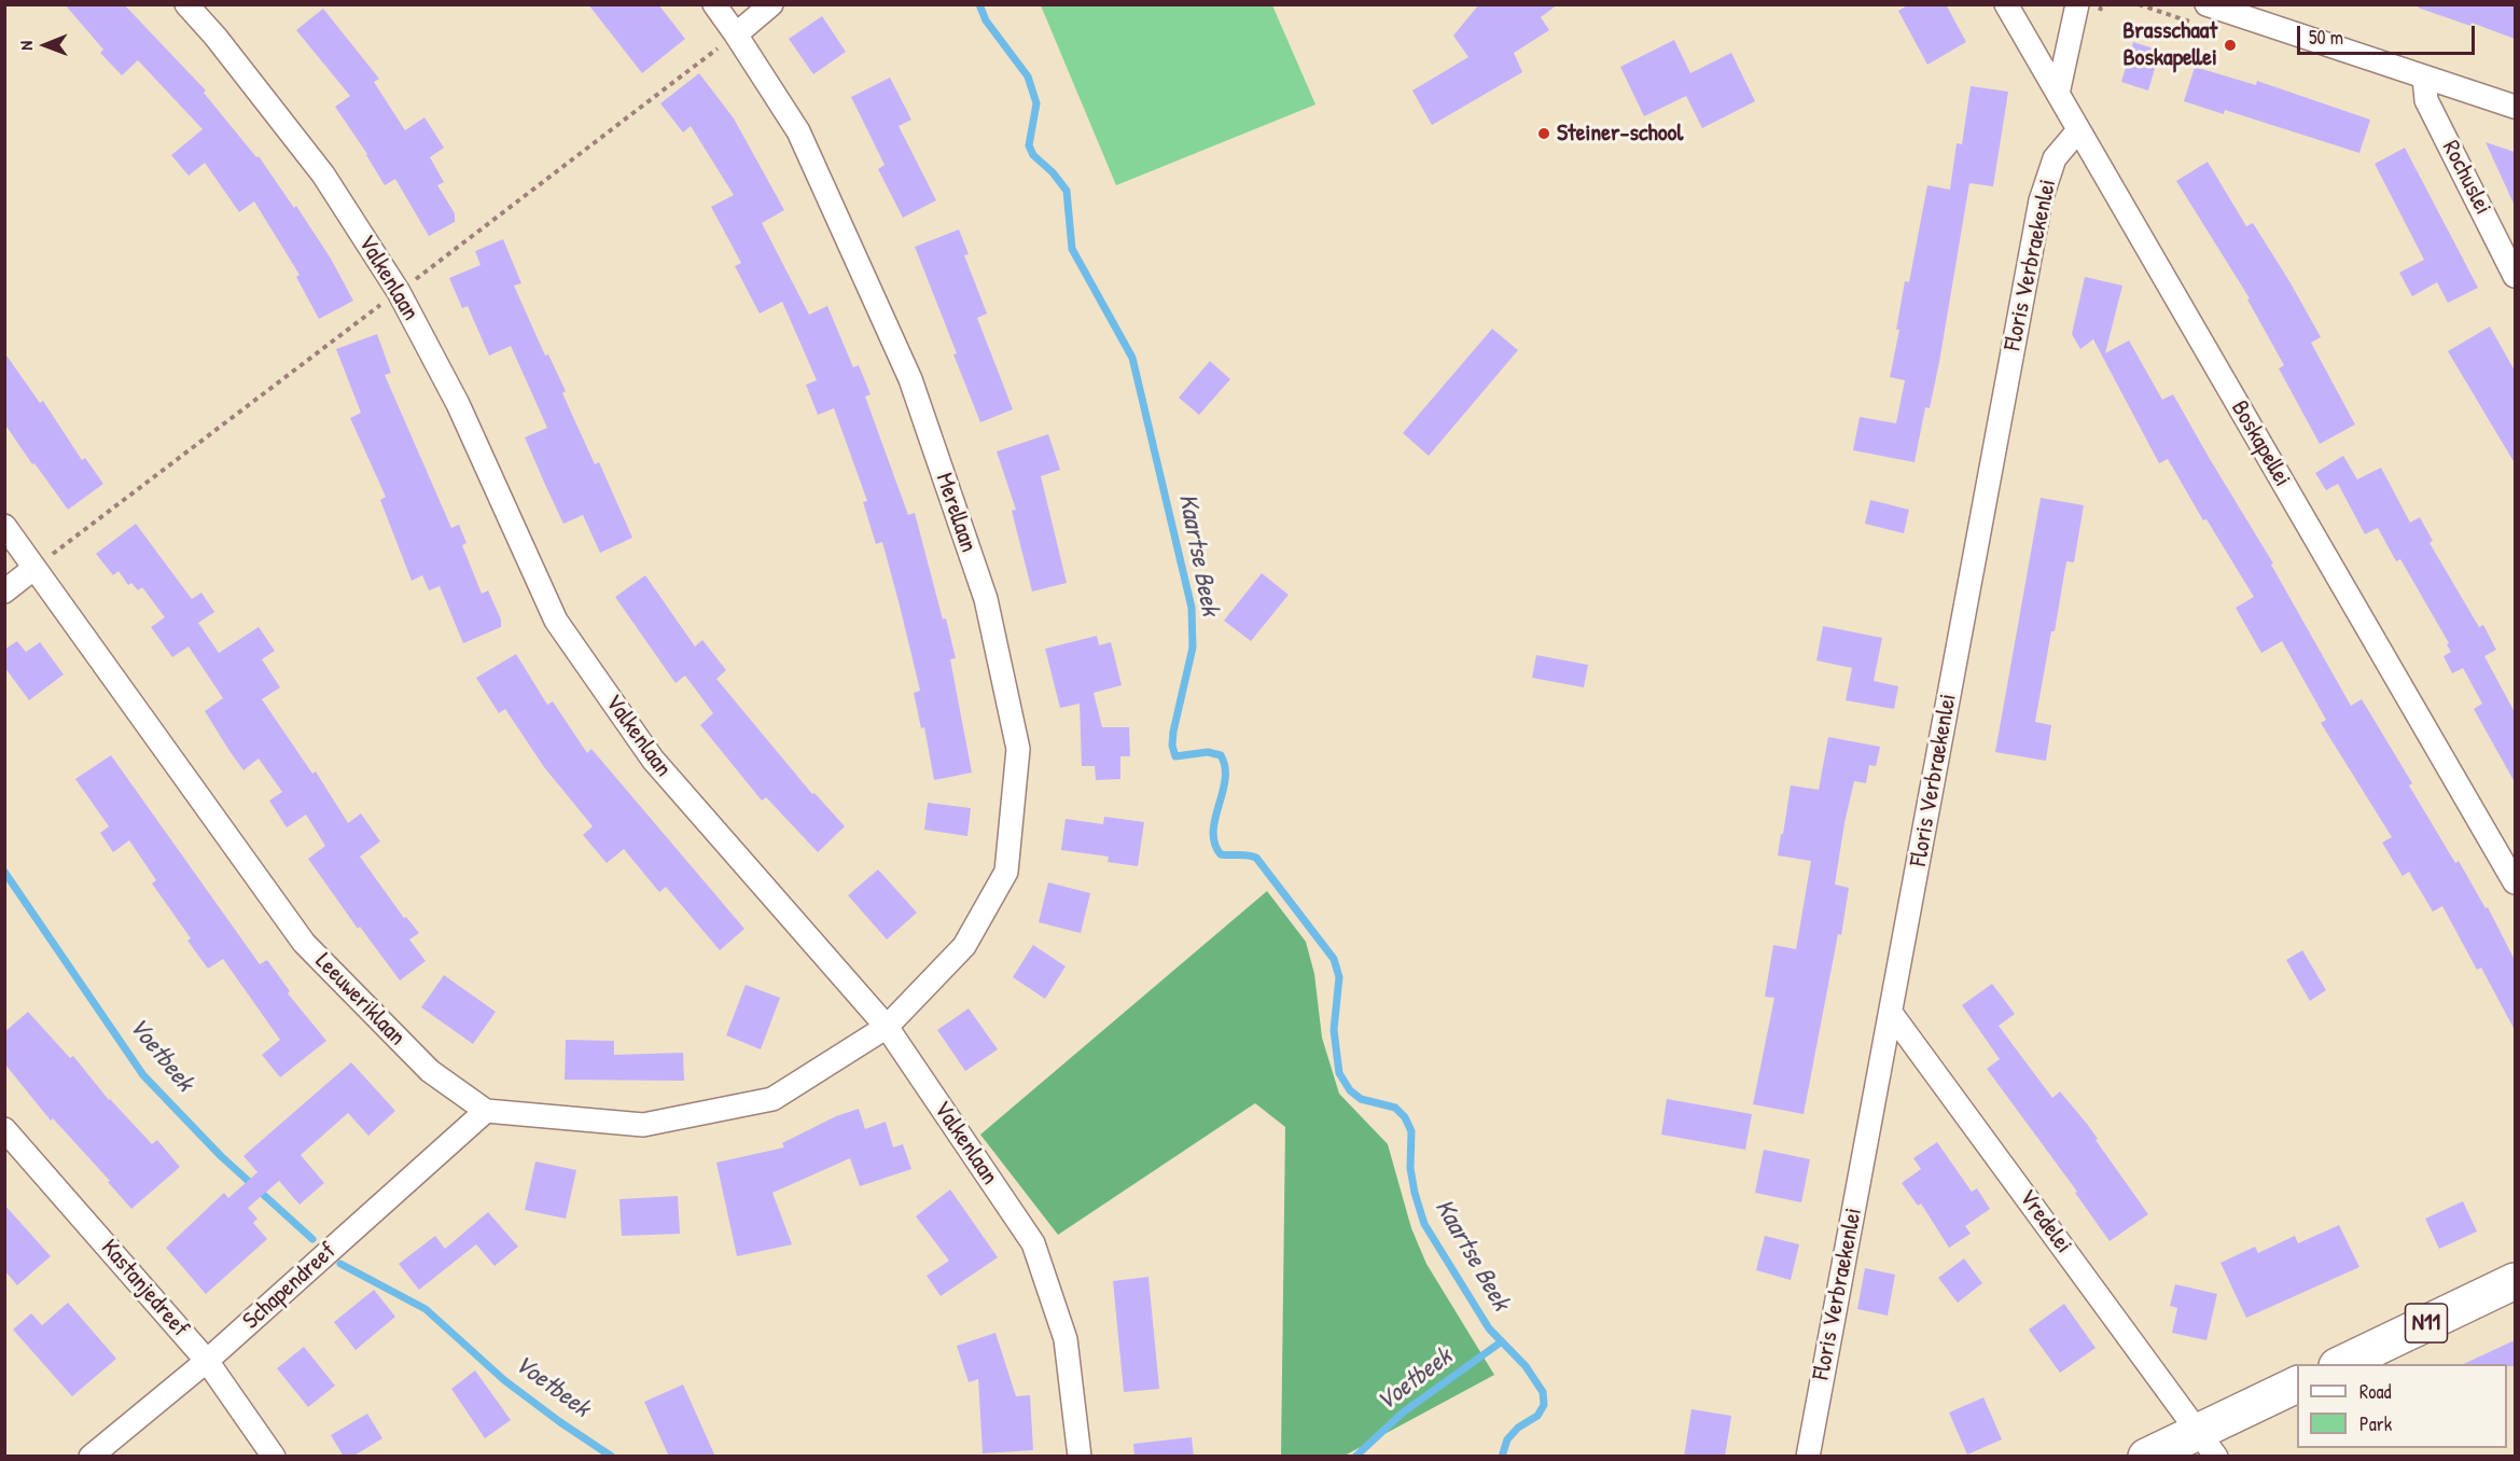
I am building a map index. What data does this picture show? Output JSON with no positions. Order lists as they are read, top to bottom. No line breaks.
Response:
{"streets":{"main road":["N11"],"street":["Rochuslei","Floris Verbraekenlei","Valkenlaan","Boskapellei","Merellaan","Leeuweriklaan","Vredelei","Schapendreef","Kastanjedreef"]},"crossings":[["Floris Verbraekenlei","Boskapellei"],["Floris Verbraekenlei","Vredelei"],["Valkenlaan","Merellaan"],["Leeuweriklaan","Schapendreef"],["Schapendreef","Kastanjedreef"]],"water":["Kaartse Beek","Voetbeek"],"places":["Brasschaat Boskapellei","Steiner-school"],"legend":["Road","Park"],"scale_bar":"50 m","north":"left"}
